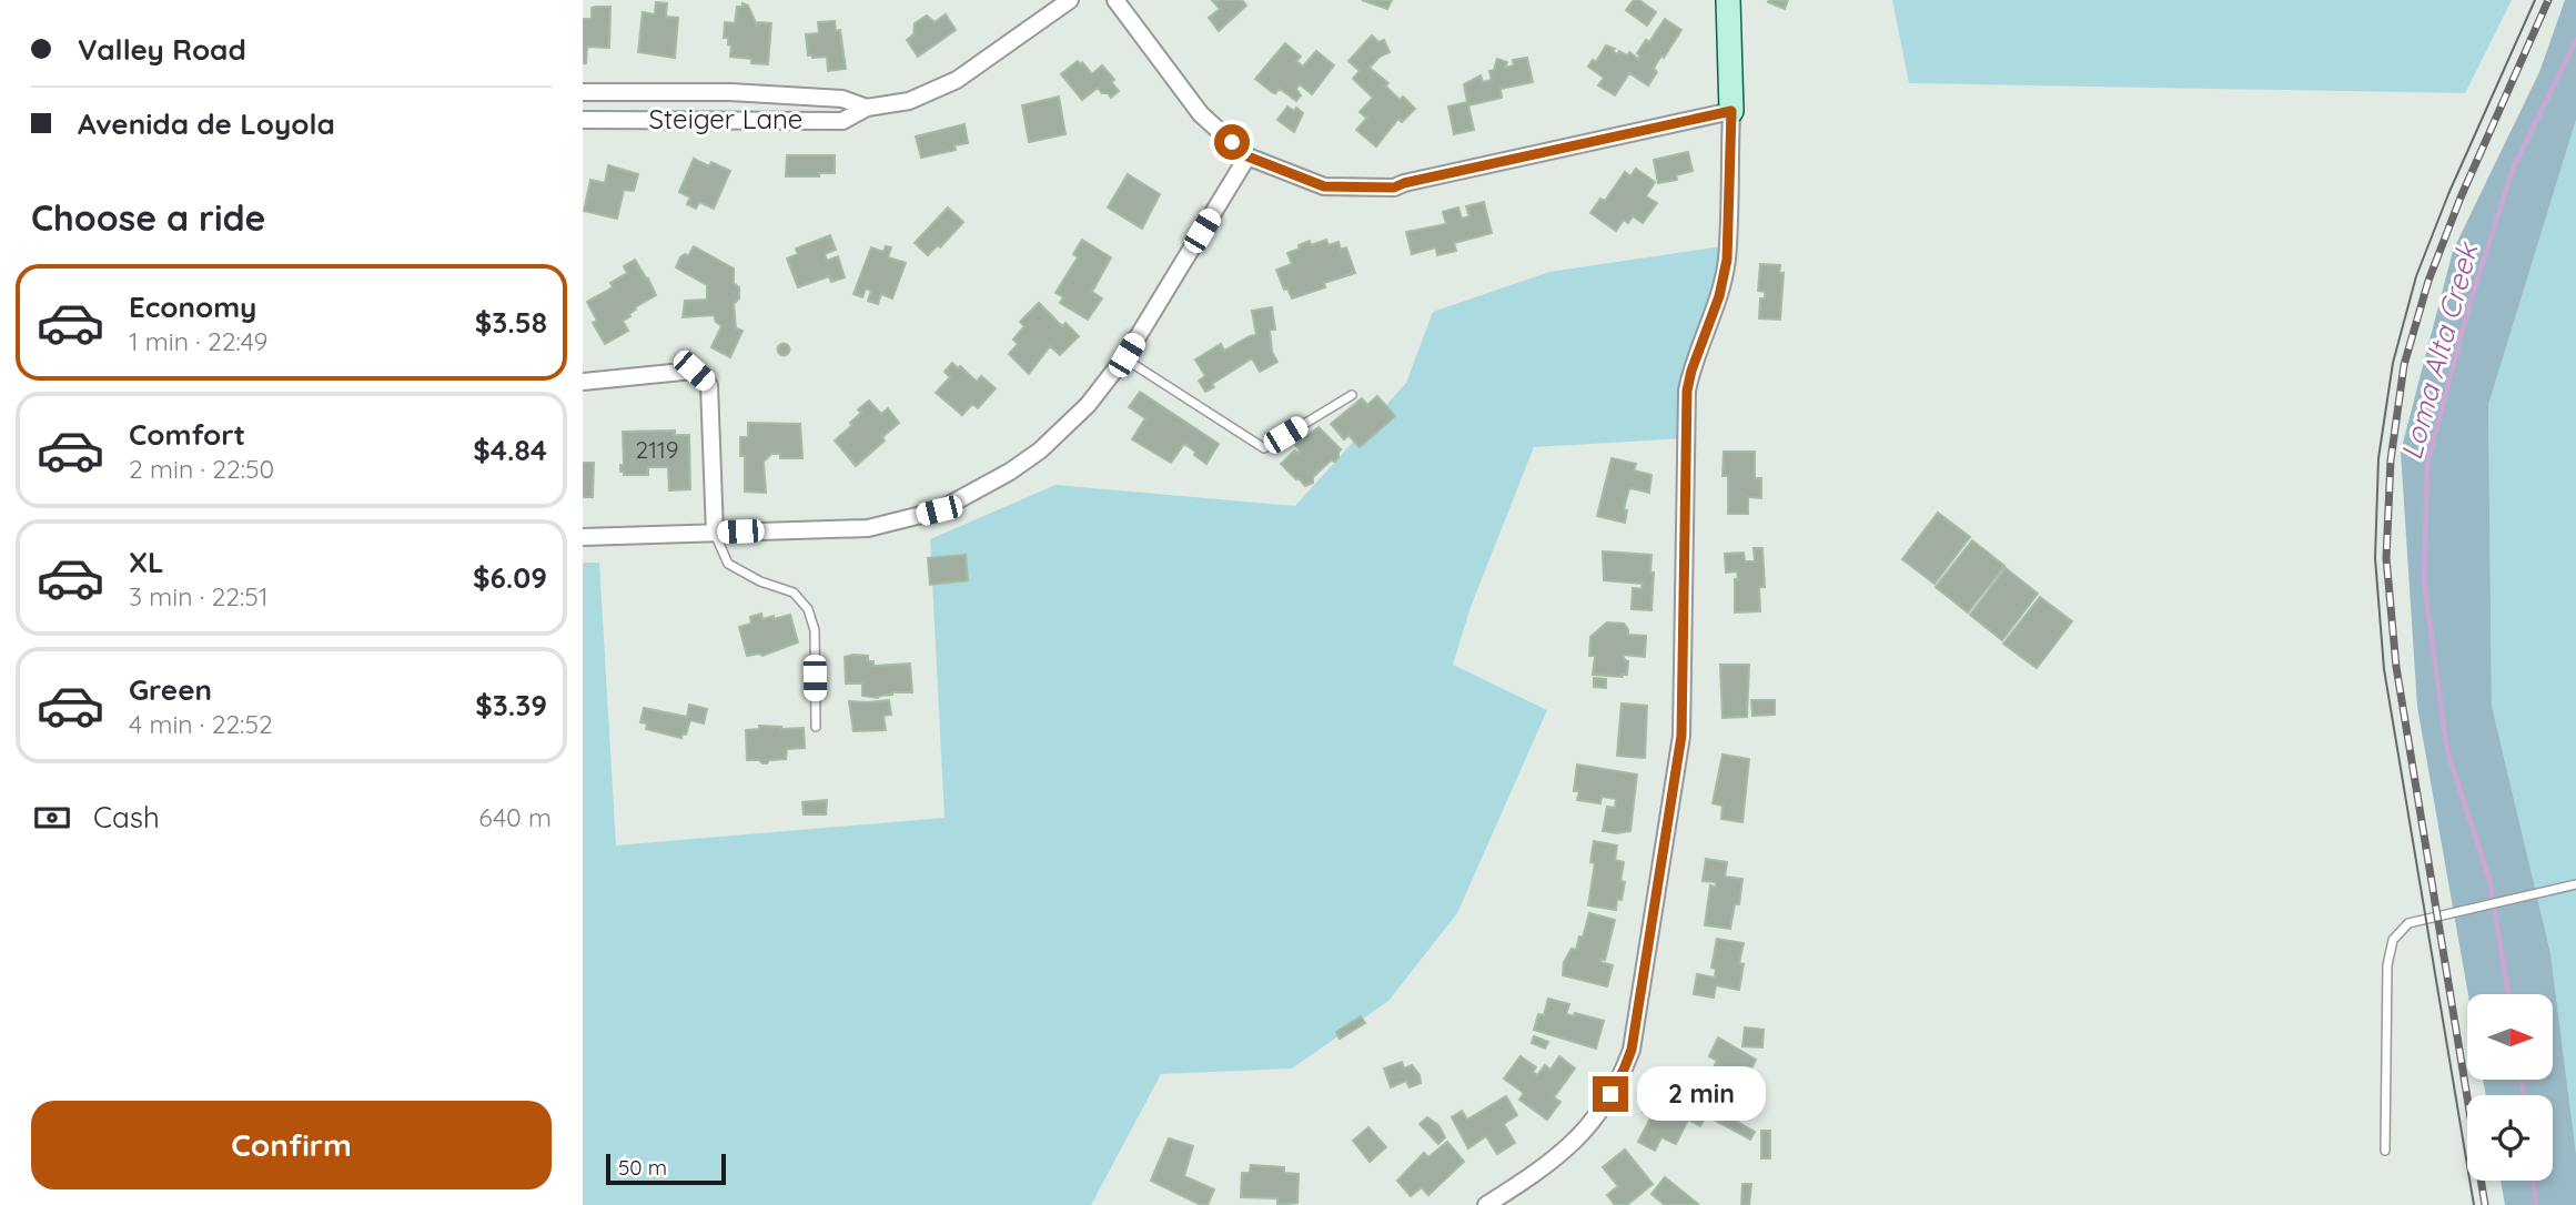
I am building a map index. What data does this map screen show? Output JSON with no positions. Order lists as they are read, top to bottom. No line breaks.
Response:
{"streets":{"street":["Steiger Lane"]},"water":["Loma Alta Creek"],"house_numbers":["2119"],"scale_bar":"50 m","north":"right","page":{"banner":["Valley Road","Avenida de Loyola"],"heading":"Choose a ride","list":[{"name":"Economy","note":"1 min · 22:49","value":"$3.58"},{"name":"Comfort","note":"2 min · 22:50","value":"$4.84"},{"name":"XL","note":"3 min · 22:51","value":"$6.09"},{"name":"Green","note":"4 min · 22:52","value":"$3.39"}],"pay":["Cash","640 m"],"bubble":"2 min","buttons":"Confirm","scale":"50 m"}}
